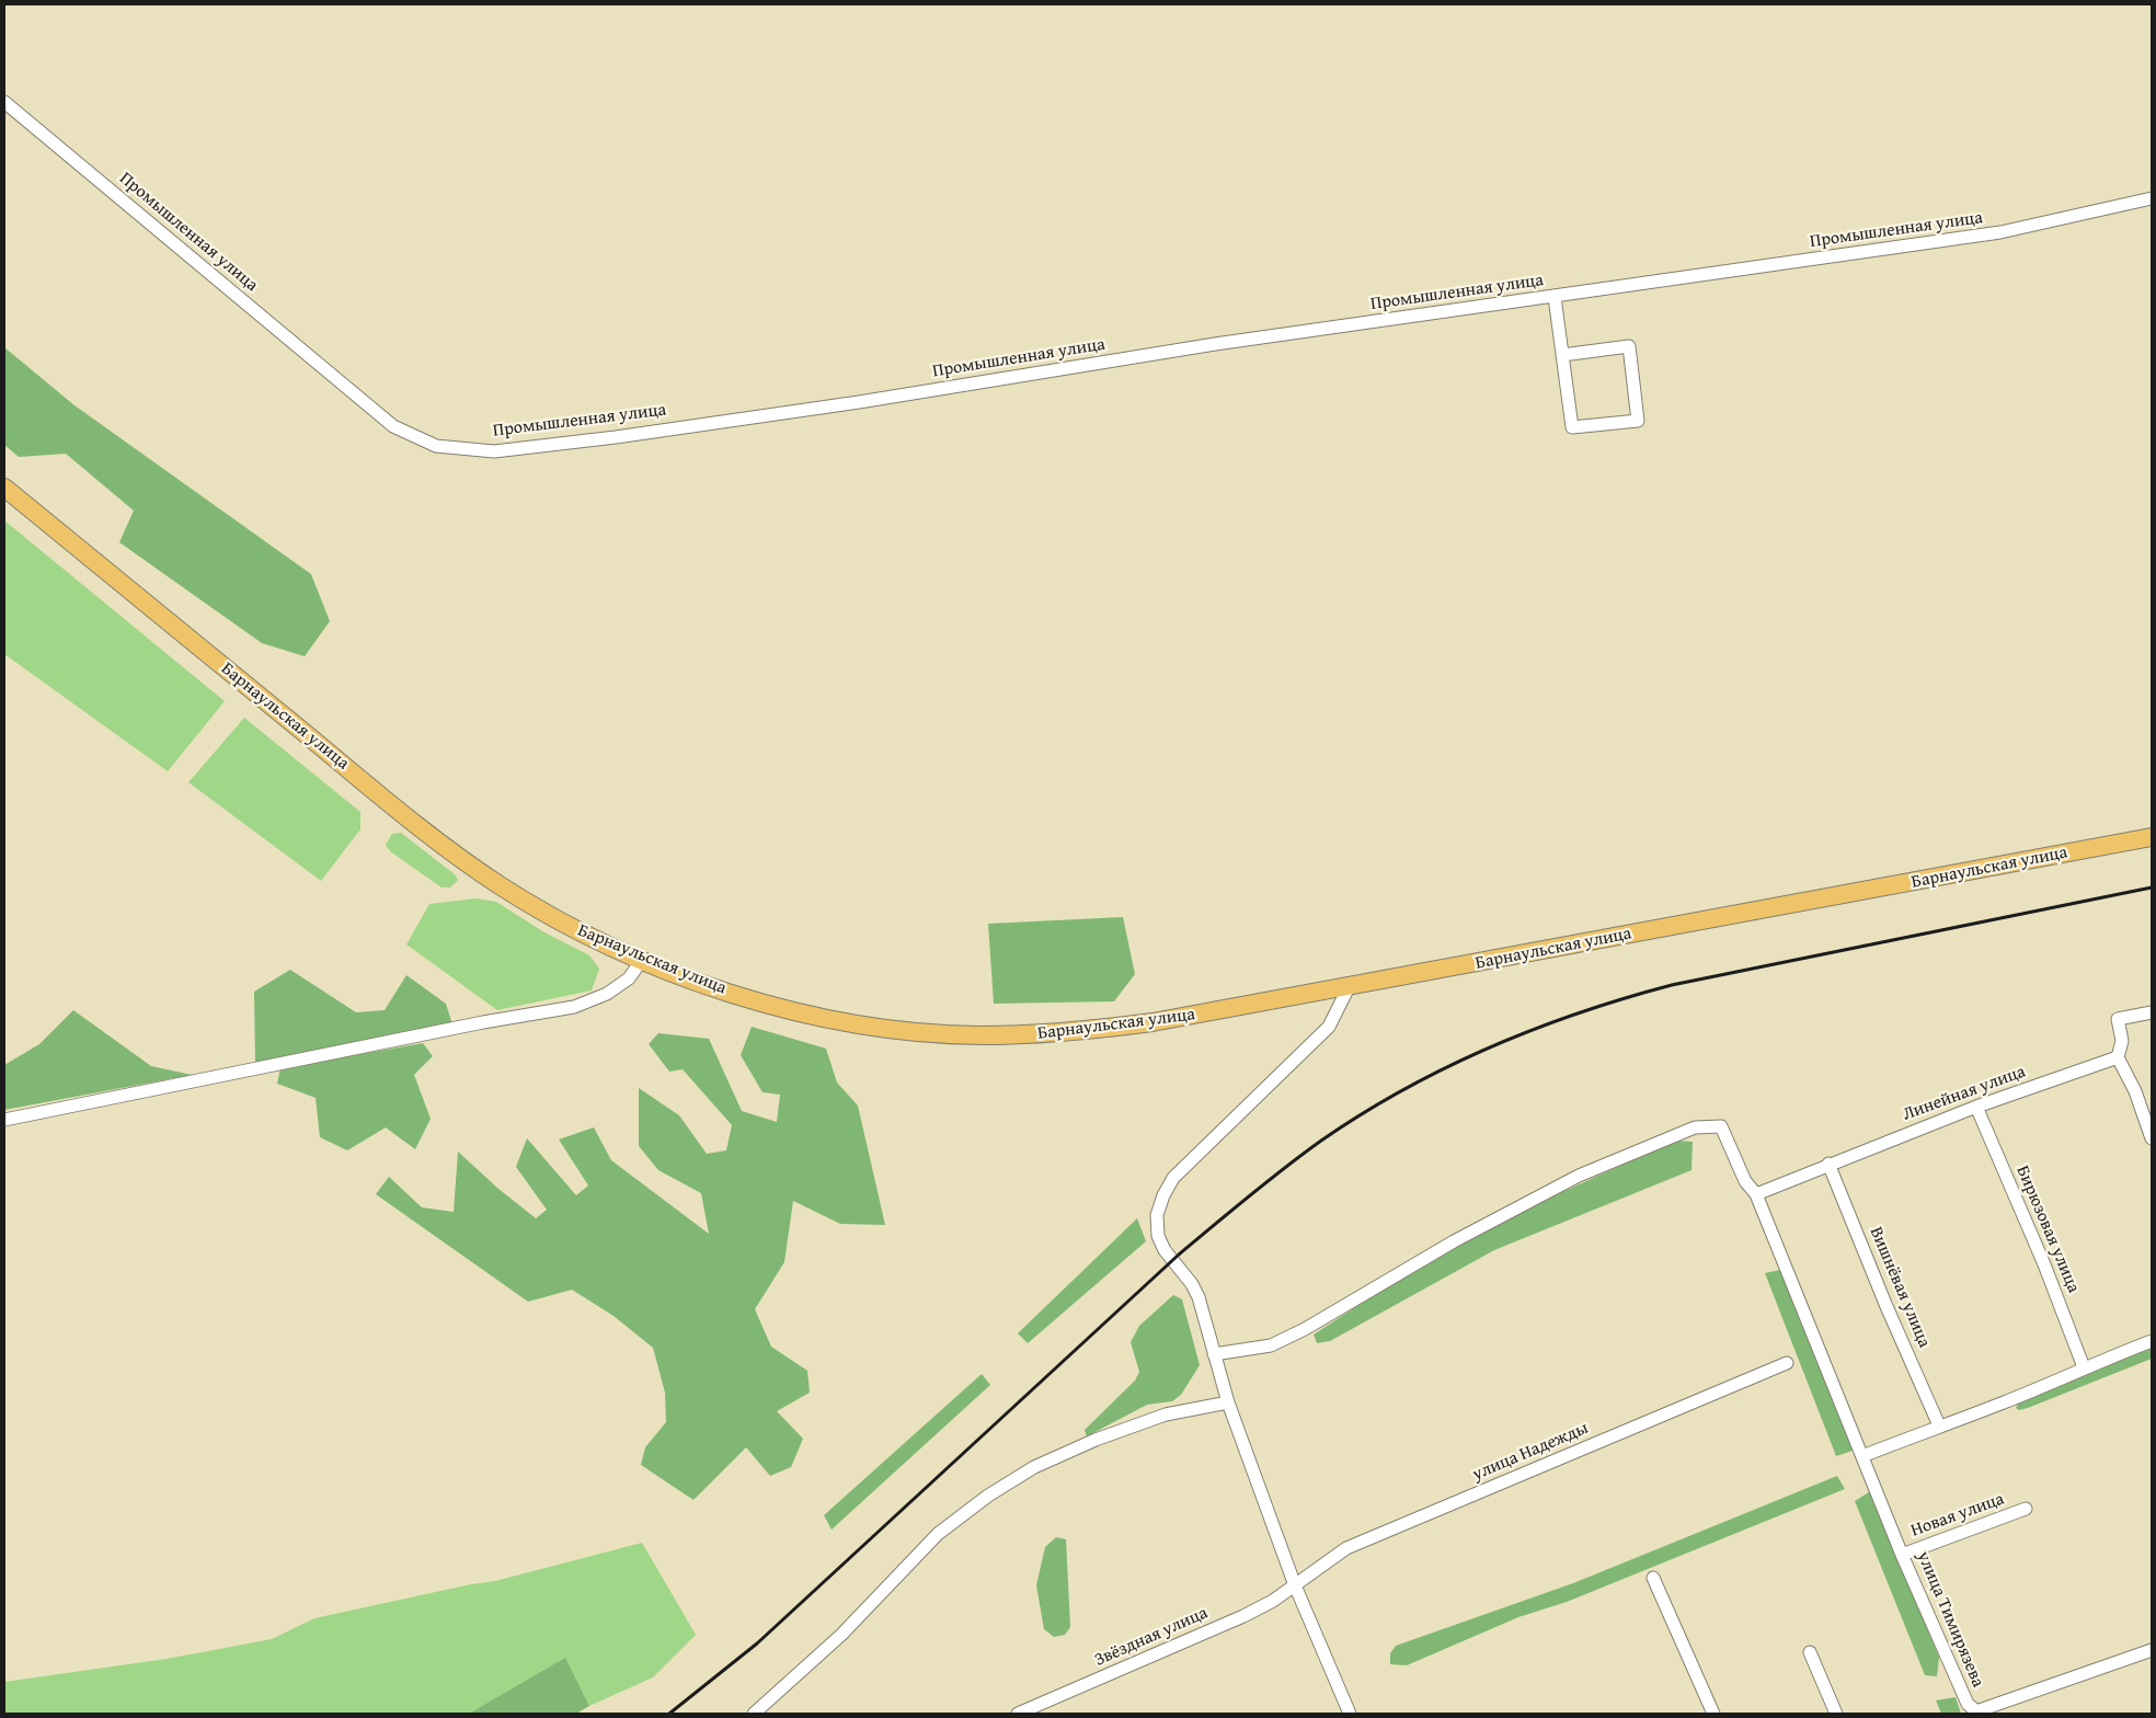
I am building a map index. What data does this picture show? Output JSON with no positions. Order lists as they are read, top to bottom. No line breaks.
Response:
{"streets":{"highway":["Барнаульская улица"],"street":["Промышленная улица","Линейная улица","Бирюзовая улица","Вишнёвая улица","улица Надежды","Новая улица","улица Тимирязева","Звёздная улица"]},"crossings":[["Линейная улица","Бирюзовая улица"],["Линейная улица","Вишнёвая улица"],["Линейная улица","улица Тимирязева"],["улица Надежды","Звёздная улица"],["Новая улица","улица Тимирязева"]]}
